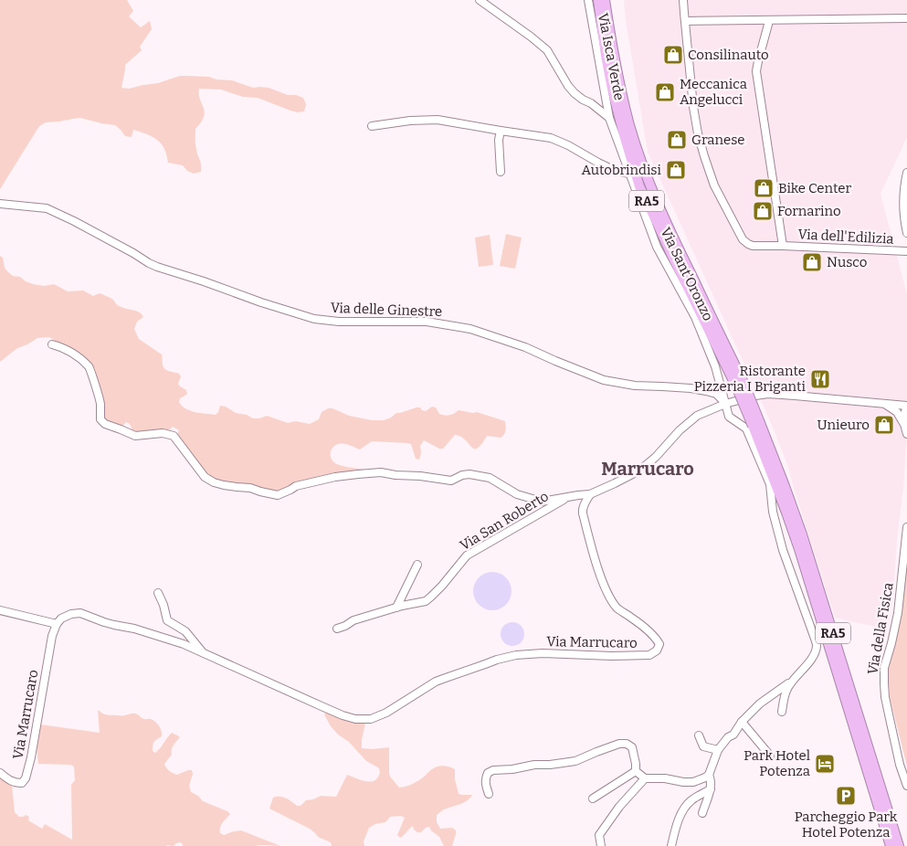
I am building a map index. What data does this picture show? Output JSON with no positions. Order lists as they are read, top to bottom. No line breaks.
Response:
{"streets":{"highway":["RA5"],"street":["Via Isca Verde","Via dell'Edilizia","Via Sant'Oronzo","Via delle Ginestre","Via San Roberto","Via della Fisica","Via Marrucaro"]},"crossings":[["Via Isca Verde","Via Sant'Oronzo"],["Via Sant'Oronzo","Via delle Ginestre"]],"districts":["Marrucaro"],"places":{"shop":["Consilinauto","Meccanica Angelucci","Granese","Autobrindisi","Bike Center","Fornarino","Nusco","Unieuro"],"restaurant":["Ristorante Pizzeria I Briganti"],"hotel":["Park Hotel Potenza"],"parking":["Parcheggio Park Hotel Potenza"]}}
